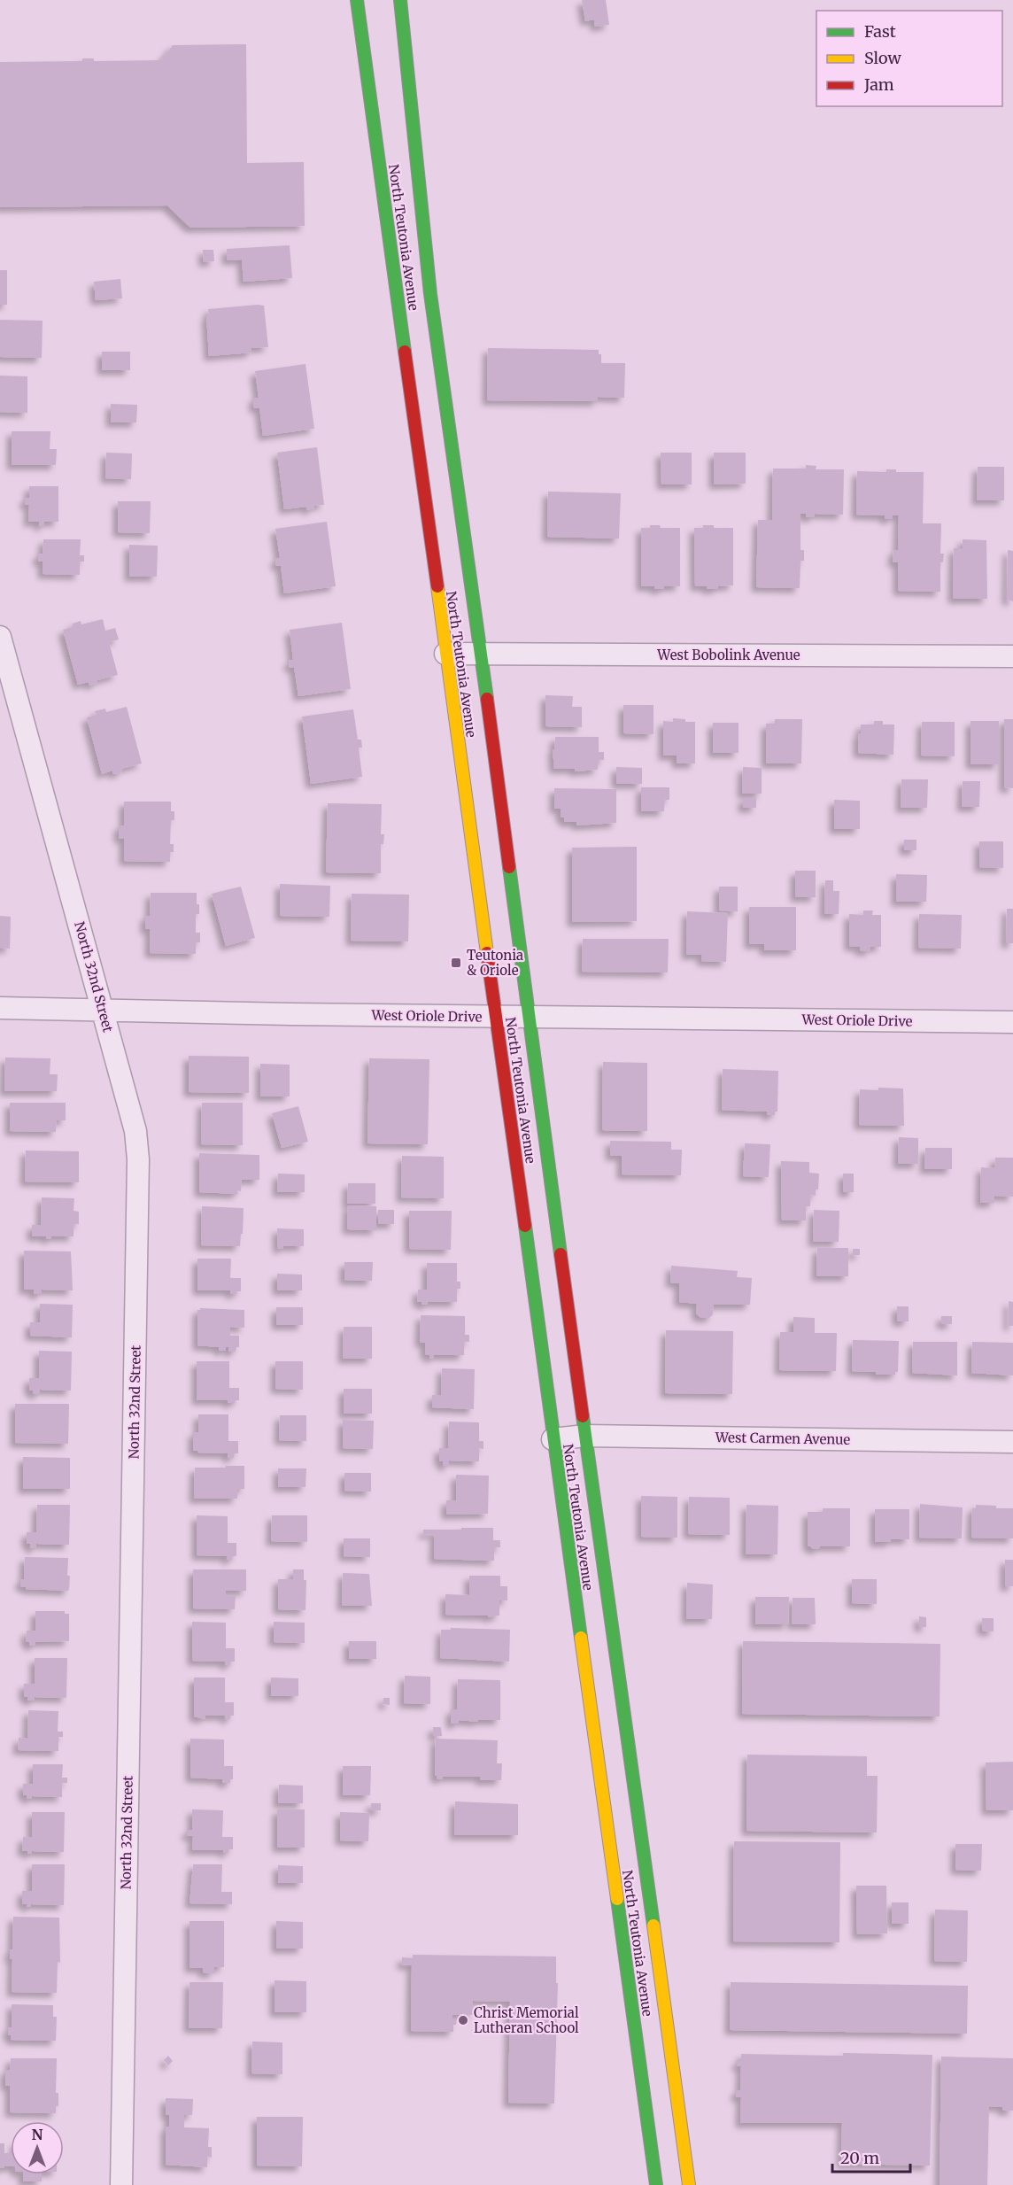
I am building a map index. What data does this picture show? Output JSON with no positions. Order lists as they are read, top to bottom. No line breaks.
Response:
{"streets":{"main road":["North Teutonia Avenue"],"street":["West Bobolink Avenue","North 32nd Street","West Oriole Drive","West Carmen Avenue"]},"crossings":[["North Teutonia Avenue","West Bobolink Avenue"],["North Teutonia Avenue","West Oriole Drive"],["North Teutonia Avenue","West Carmen Avenue"],["North 32nd Street","West Oriole Drive"]],"places":{"transit":["Teutonia & Oriole"],"other":["Christ Memorial Lutheran School"]},"legend":["Fast","Slow","Jam"],"scale_bar":"20 m","north":"top"}
